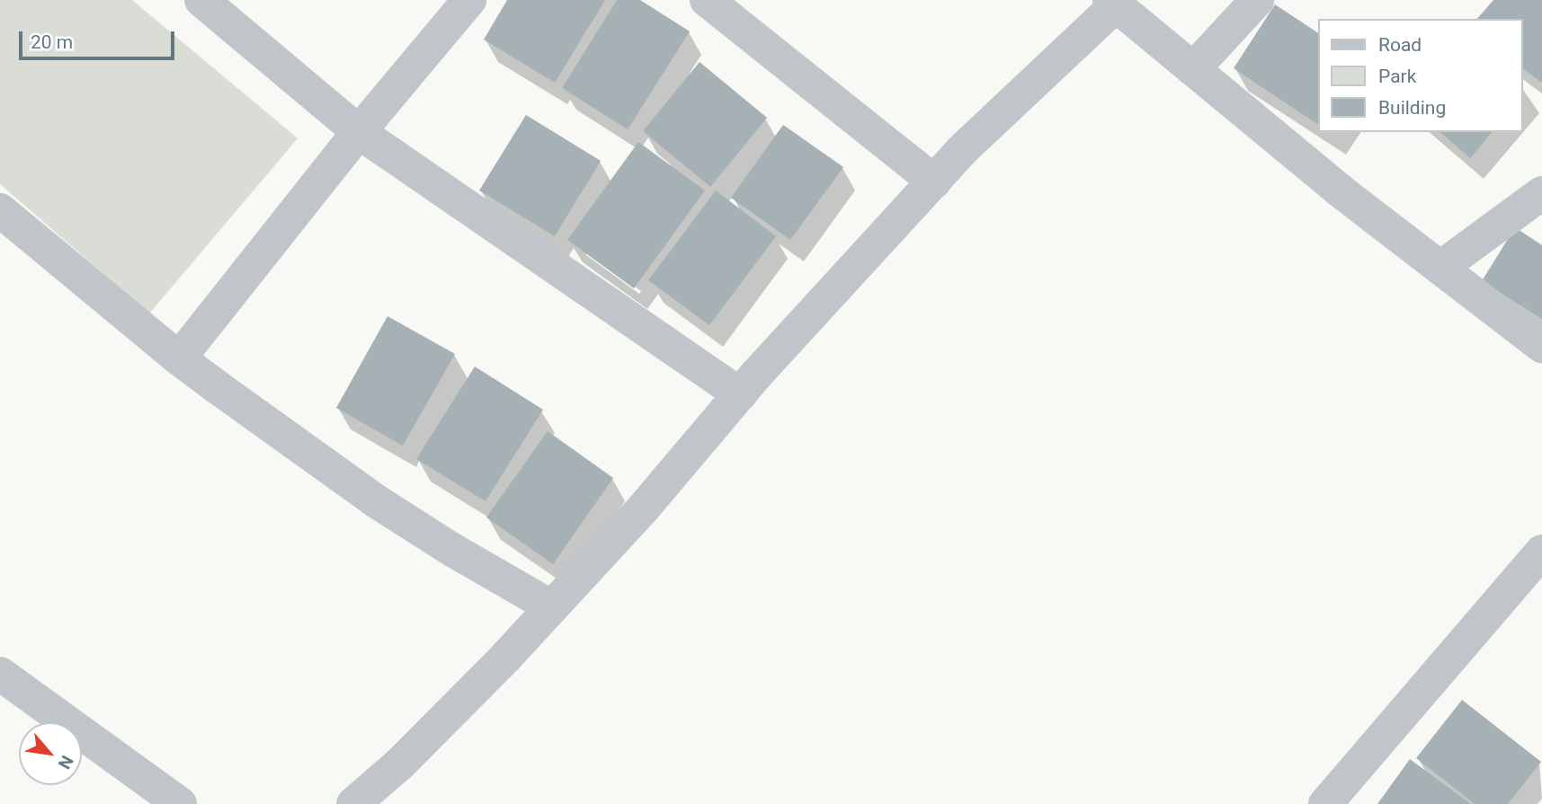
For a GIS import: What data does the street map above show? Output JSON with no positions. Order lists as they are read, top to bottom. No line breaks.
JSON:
{"legend":["Road","Park","Building"],"scale_bar":"20 m","north":"bottom right"}
